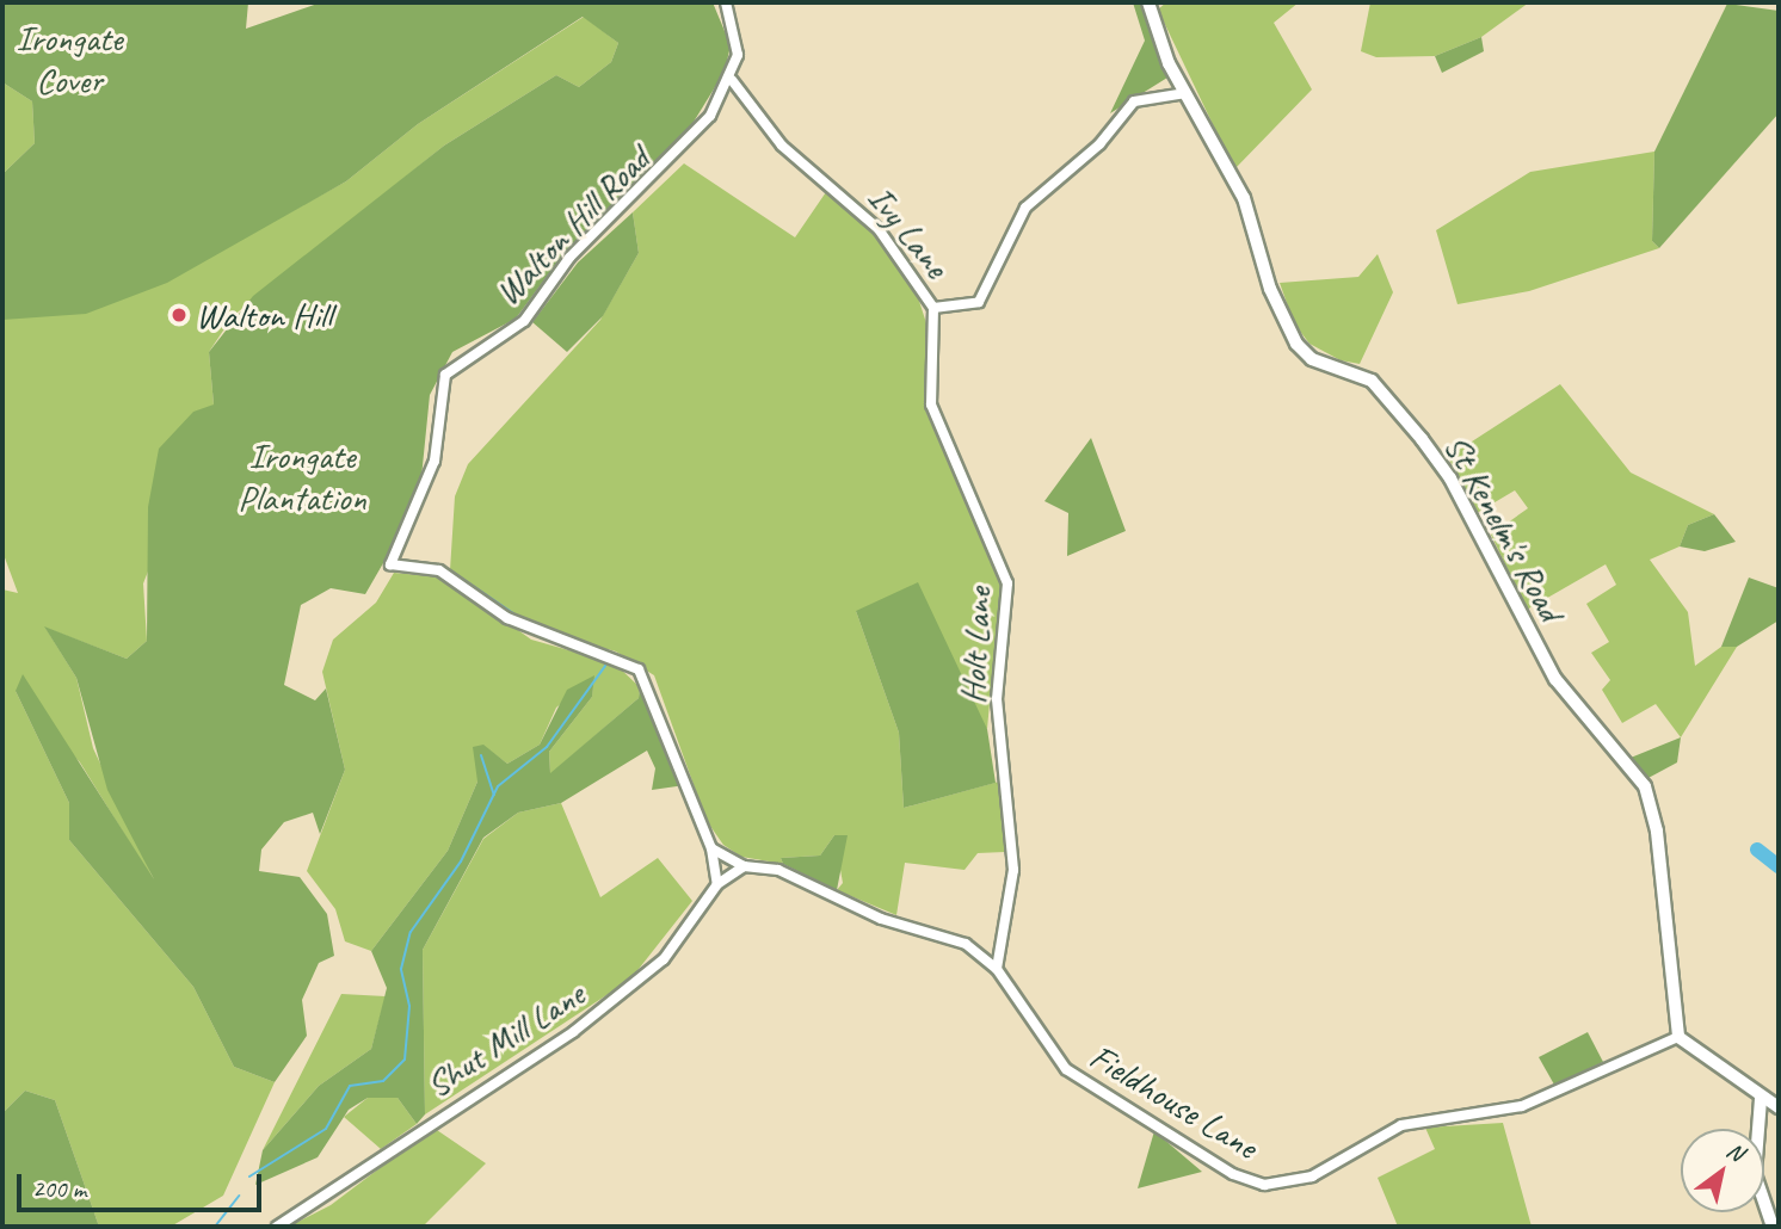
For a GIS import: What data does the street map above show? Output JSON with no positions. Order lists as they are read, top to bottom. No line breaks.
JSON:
{"streets":{"street":["Walton Hill Road","Ivy Lane","St Kenelm's Road","Holt Lane","Shut Mill Lane","Fieldhouse Lane"]},"crossings":[["Walton Hill Road","Ivy Lane"],["Ivy Lane","St Kenelm's Road"],["Ivy Lane","Holt Lane"],["St Kenelm's Road","Fieldhouse Lane"],["Holt Lane","Fieldhouse Lane"],["Shut Mill Lane","Fieldhouse Lane"]],"parks":["Irongate Cover","Irongate Plantation"],"places":["Walton Hill"],"scale_bar":"200 m","north":"top right"}
